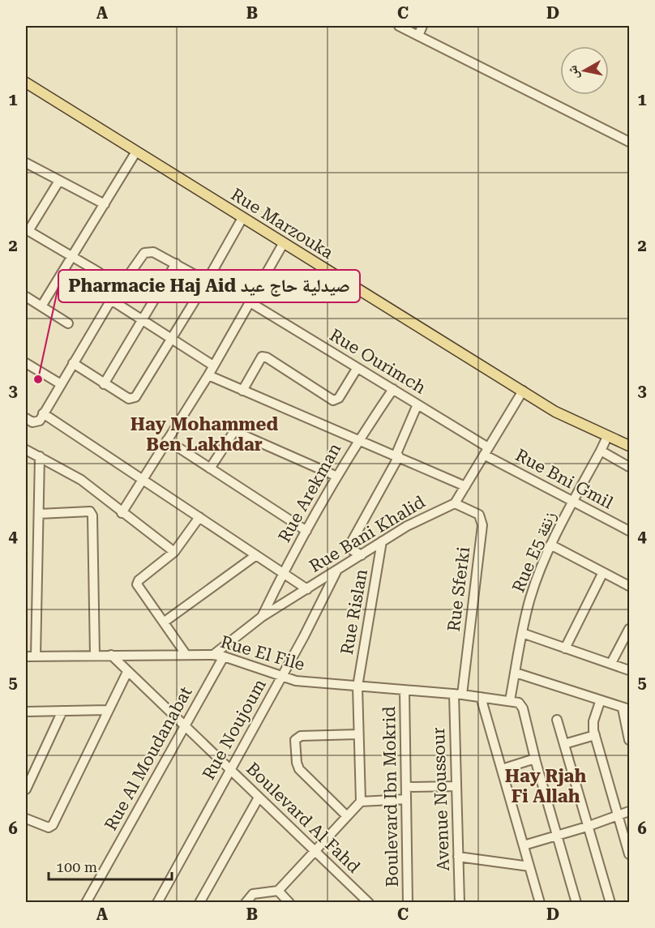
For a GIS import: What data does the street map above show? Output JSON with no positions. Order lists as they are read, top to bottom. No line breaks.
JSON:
{"streets":{"main road":["Rue Marzouka"],"street":["Rue Ourimch","Rue Bni Gmil","Rue Arekman","Rue Bani Khalid","Rue E5 زنقة","Rue Sferki","Rue Rislan","Rue El File","Rue Noujoum","Rue Al Moudanabat","Boulevard Ibn Mokrid","Avenue Noussour","Boulevard Al Fahd"]},"crossings":[["Rue Ourimch","Rue Bni Gmil"],["Rue Ourimch","Rue Arekman"],["Rue Bni Gmil","Rue E5 زنقة"],["Rue Arekman","Rue Bani Khalid"],["Rue Bani Khalid","Rue Sferki"],["Rue Bani Khalid","Rue Rislan"],["Rue Bani Khalid","Rue El File"],["Rue Bani Khalid","Rue Noujoum"],["Rue E5 زنقة","Rue El File"],["Rue Sferki","Rue El File"],["Rue Sferki","Avenue Noussour"],["Rue Rislan","Rue El File"],["Rue El File","Rue Noujoum"],["Rue El File","Rue Al Moudanabat"],["Rue El File","Boulevard Ibn Mokrid"],["Rue El File","Avenue Noussour"],["Rue El File","Boulevard Al Fahd"],["Rue Noujoum","Boulevard Al Fahd"],["Rue Al Moudanabat","Boulevard Al Fahd"]],"districts":["Hay Mohammed Ben Lakhdar","Hay Rjah Fi Allah"],"places":["Pharmacie Haj Aid صيدلية حاج عيد"],"scale_bar":"100 m","north":"left","grid":{"columns":["A","B","C","D"],"rows":["1","2","3","4","5","6"]}}
